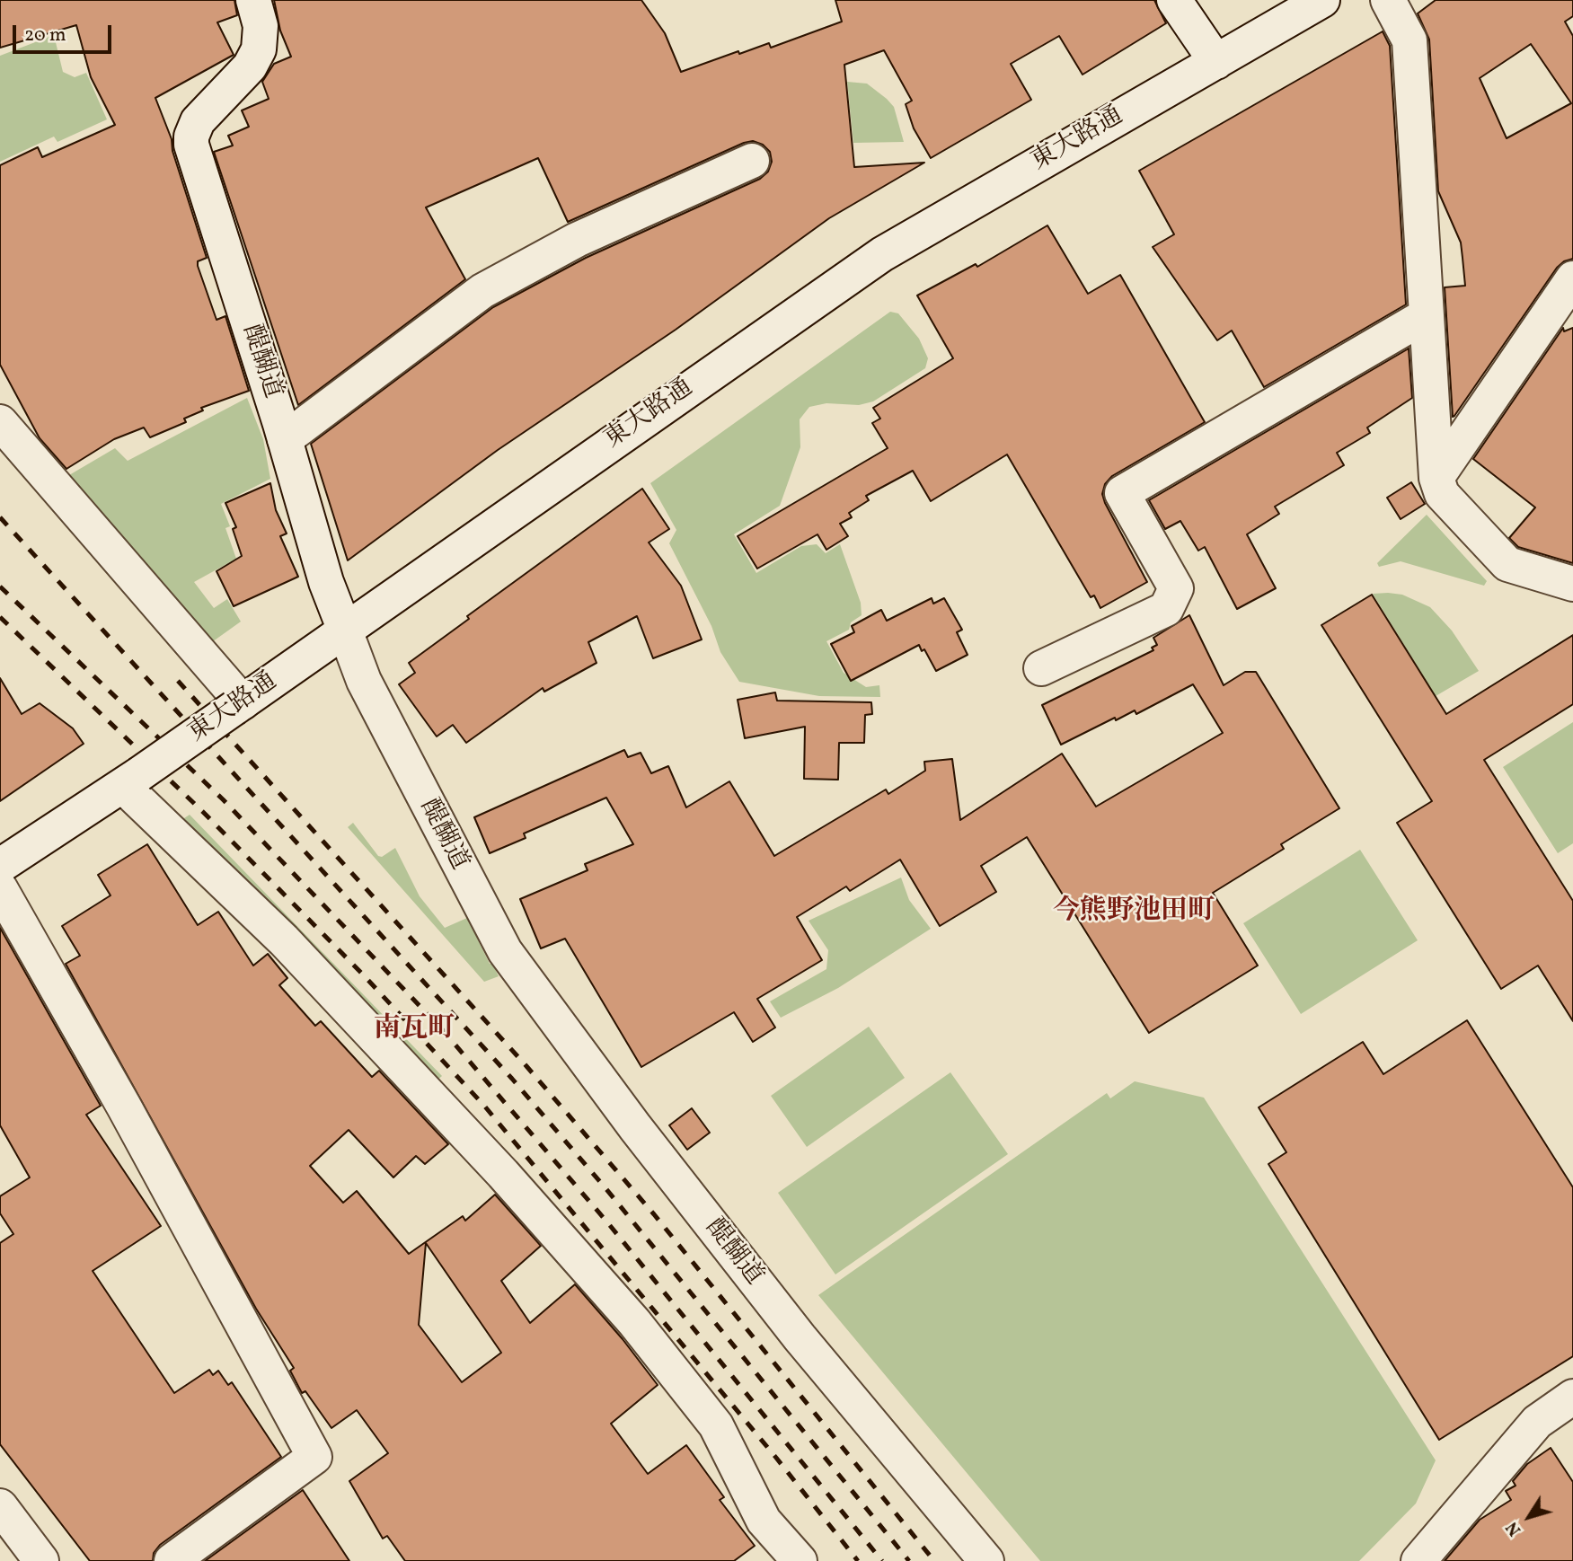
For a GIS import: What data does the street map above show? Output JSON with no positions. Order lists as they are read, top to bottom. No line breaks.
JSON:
{"streets":{"street":["東大路通","醍醐道"]},"crossings":[["東大路通","醍醐道"]],"districts":["今熊野池田町","南瓦町"],"scale_bar":"20 m","north":"bottom left"}
